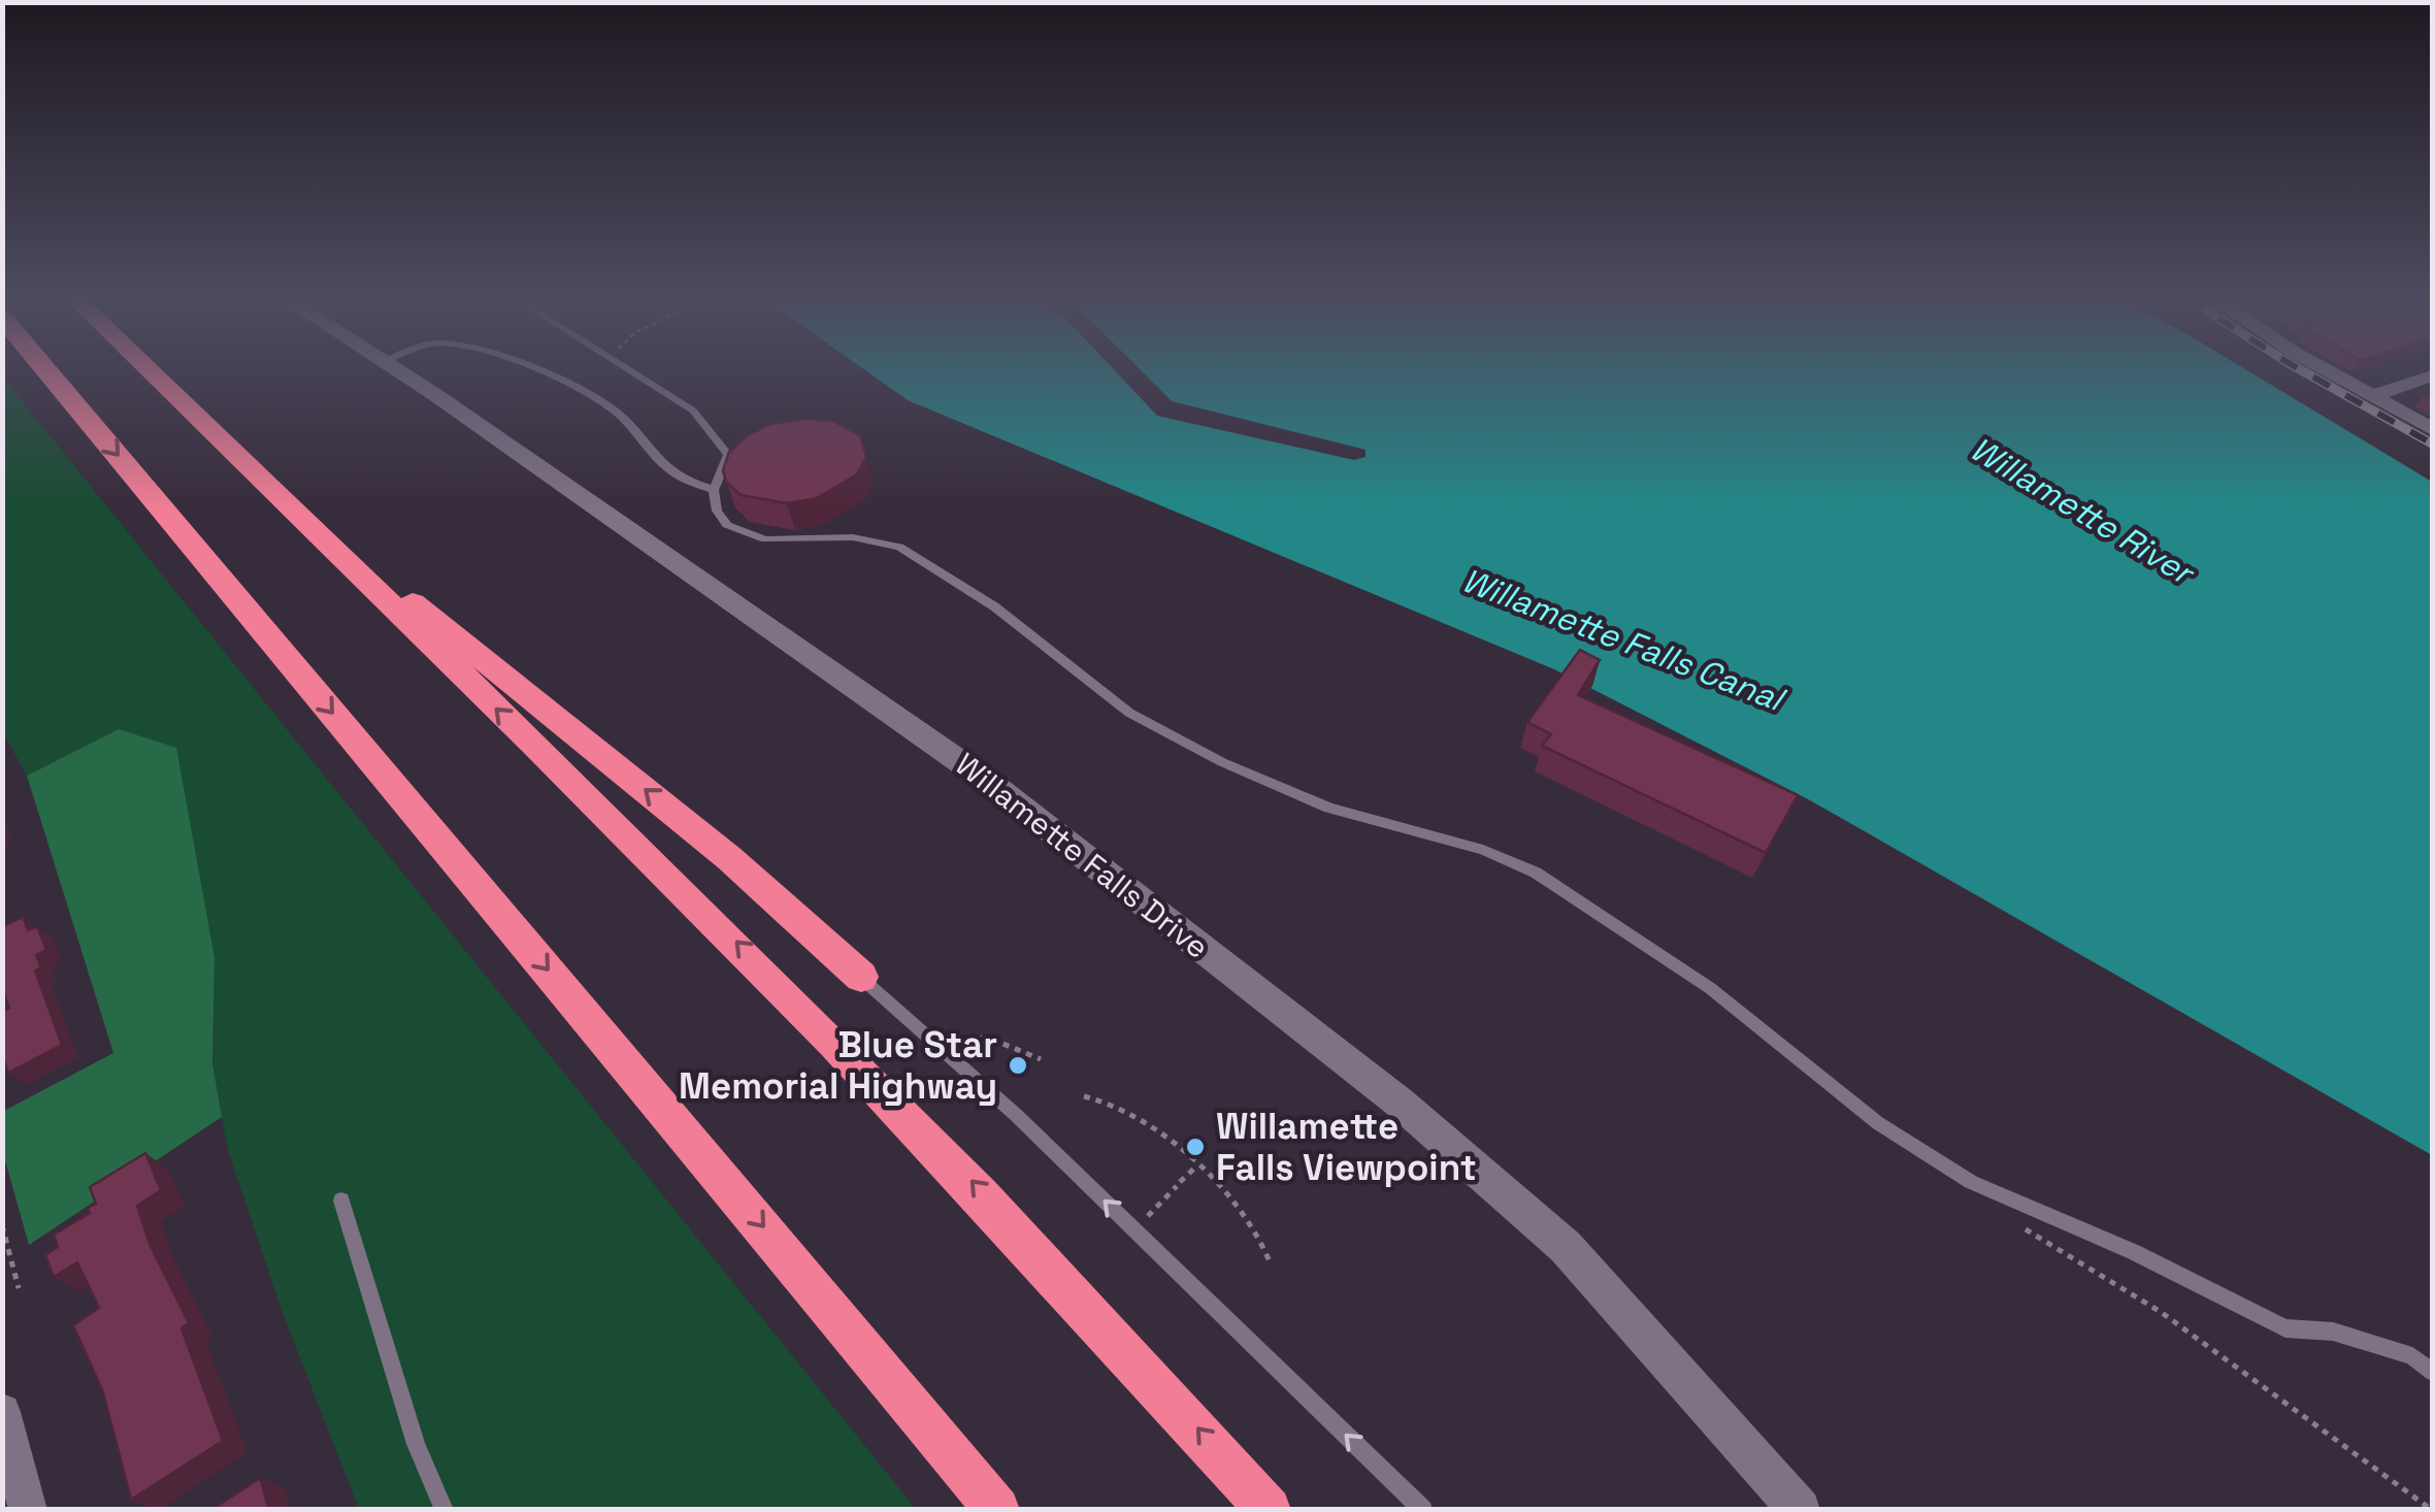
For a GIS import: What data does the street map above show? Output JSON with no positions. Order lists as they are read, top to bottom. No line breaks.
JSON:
{"streets":{"street":["Willamette Falls Drive"]},"water":["Willamette River","Willamette Falls Canal"],"places":["Blue Star Memorial Highway","Willamette Falls Viewpoint"]}
